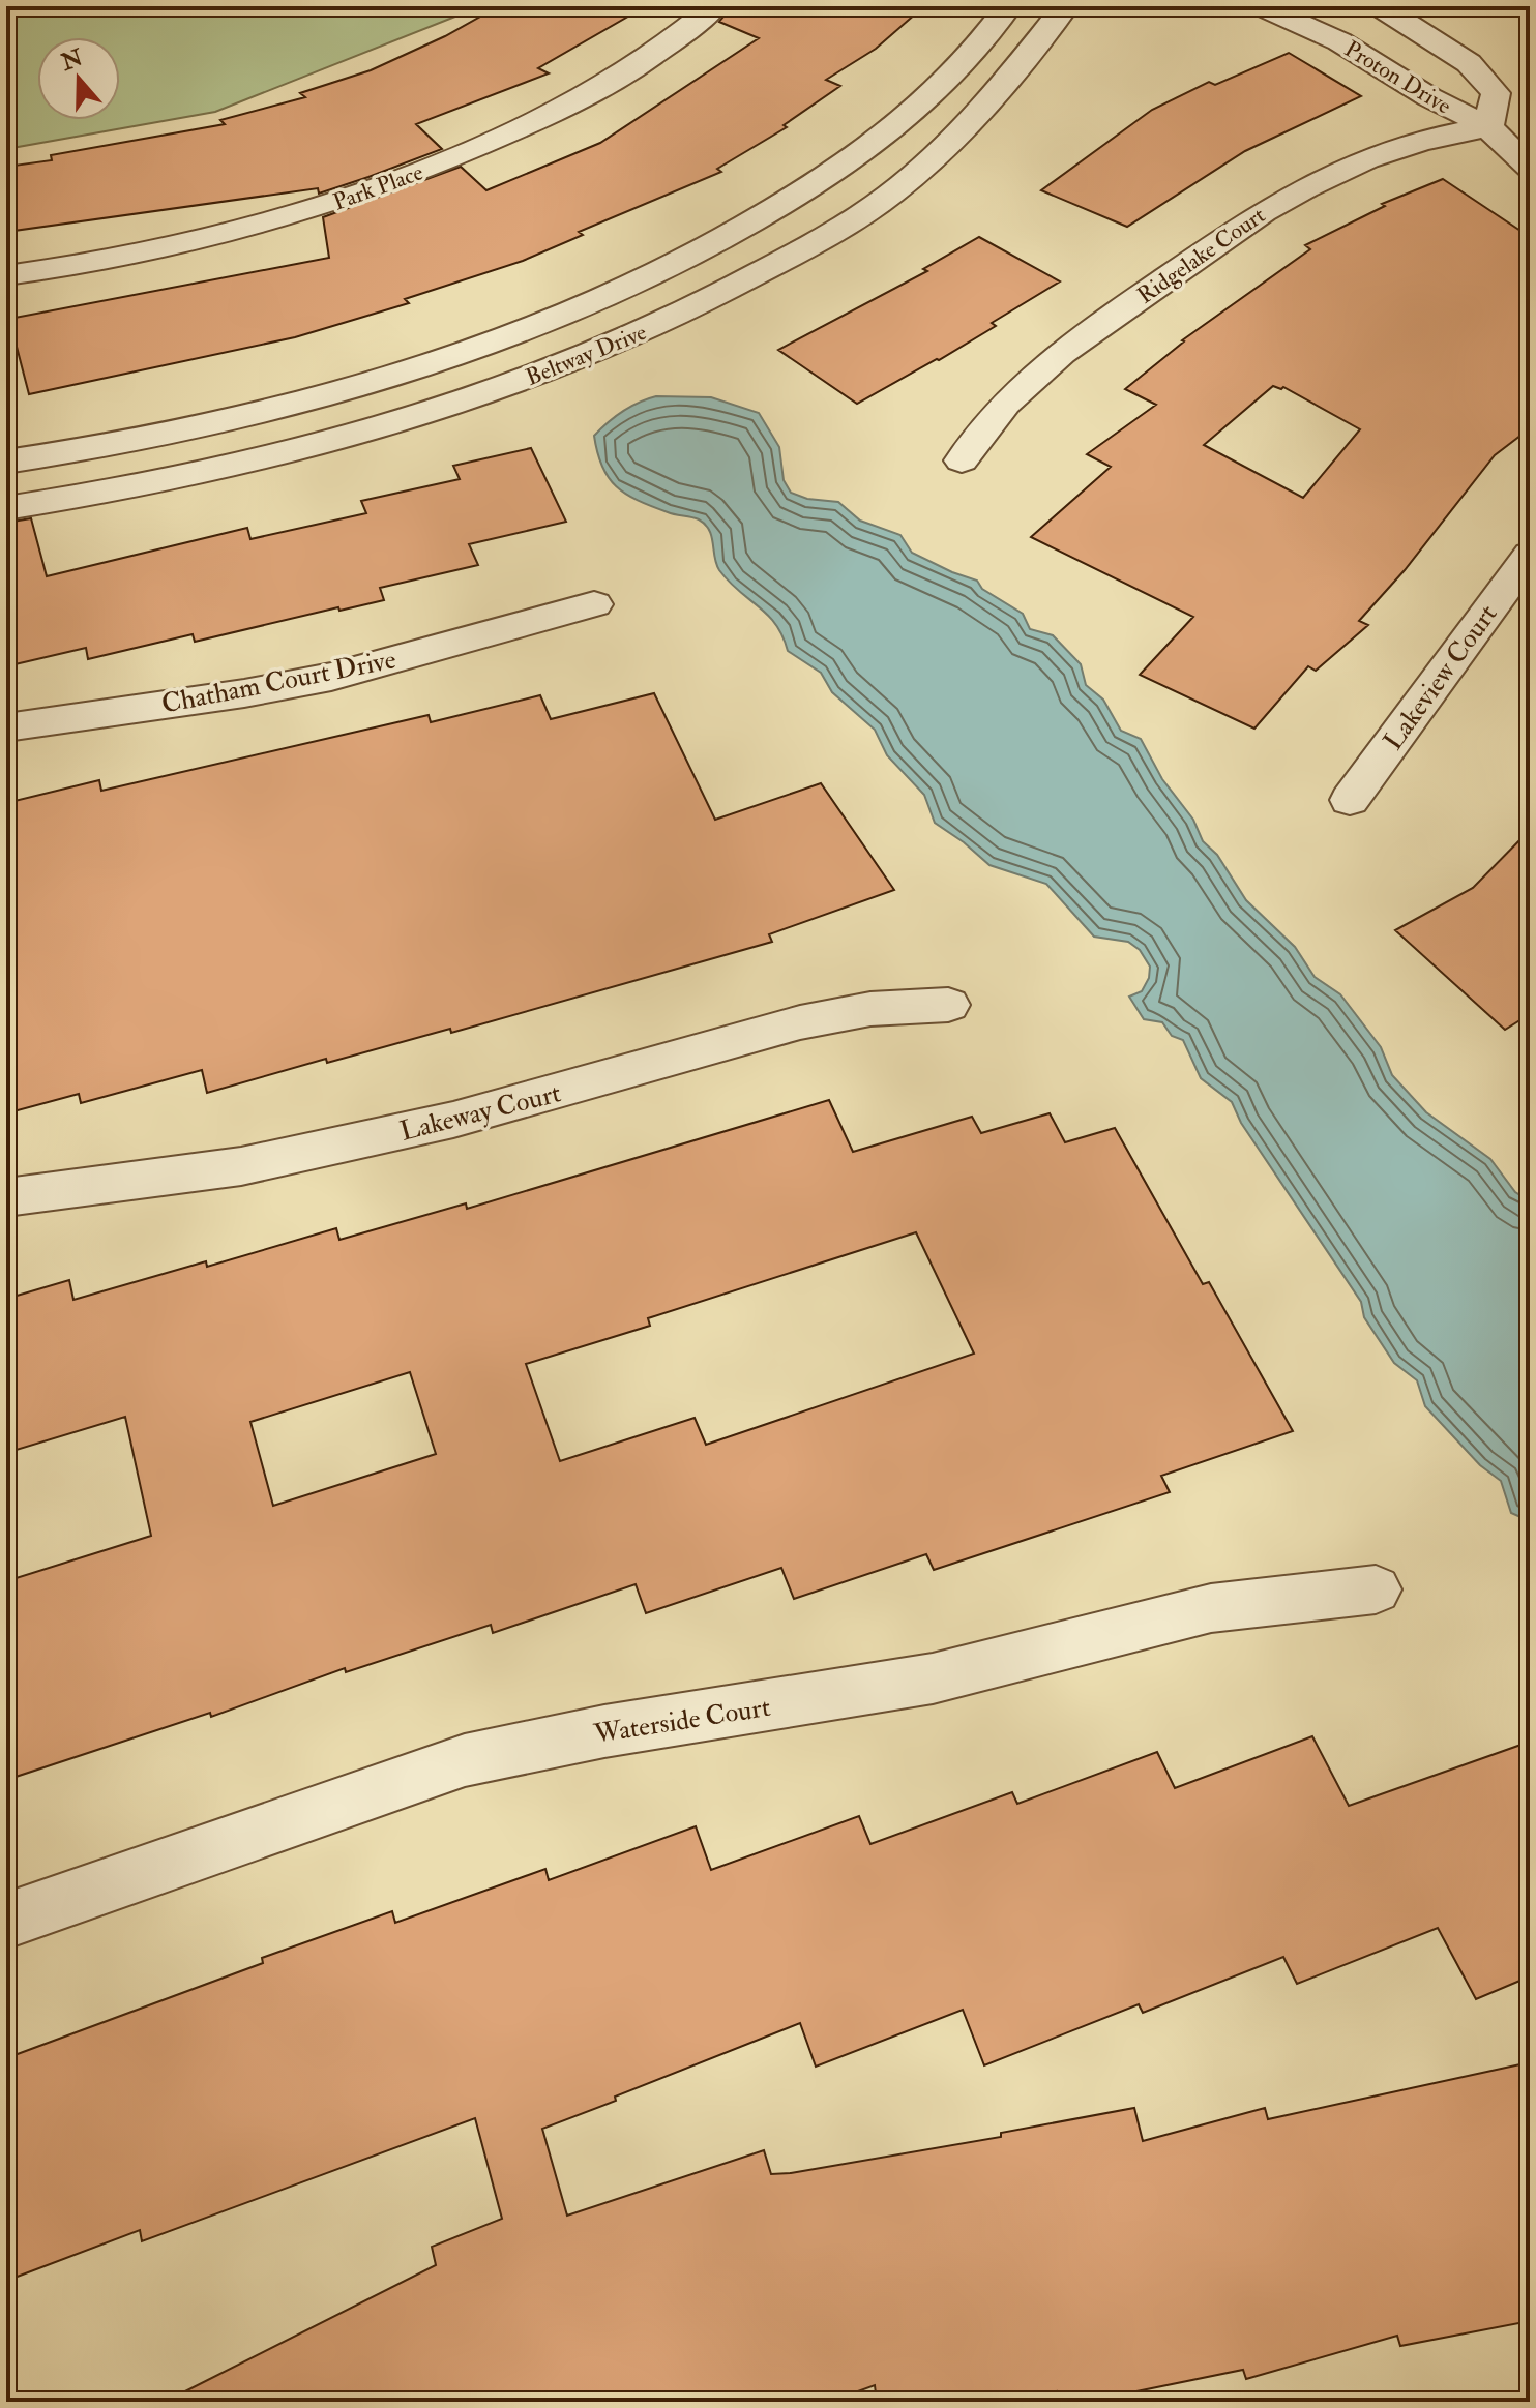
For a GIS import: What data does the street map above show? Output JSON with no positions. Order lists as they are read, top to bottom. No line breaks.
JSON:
{"streets":{"street":["Proton Drive","Park Place","Ridgelake Court","Beltway Drive","Lakeview Court","Chatham Court Drive","Lakeway Court","Waterside Court"]},"crossings":[["Proton Drive","Ridgelake Court"]],"north":"top"}
